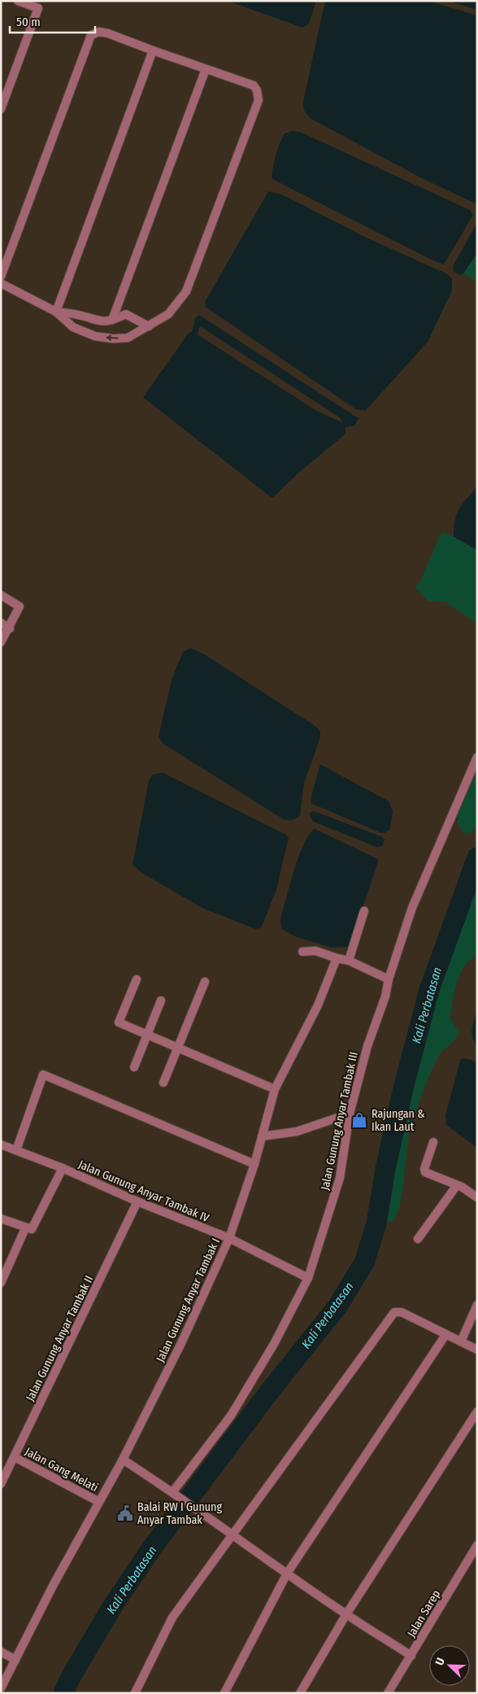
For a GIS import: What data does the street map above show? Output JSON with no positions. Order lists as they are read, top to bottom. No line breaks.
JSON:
{"streets":{"street":["Jalan Gunung Anyar Tambak III","Jalan Gunung Anyar Tambak IV","Jalan Gunung Anyar Tambak I","Jalan Gunung Anyar Tambak II","Jalan Gang Melati","Jalan Sarep"]},"crossings":[["Jalan Gunung Anyar Tambak III","Jalan Gunung Anyar Tambak IV"],["Jalan Gunung Anyar Tambak IV","Jalan Gunung Anyar Tambak I"],["Jalan Gunung Anyar Tambak IV","Jalan Gunung Anyar Tambak II"],["Jalan Gunung Anyar Tambak I","Jalan Gang Melati"],["Jalan Gunung Anyar Tambak II","Jalan Gang Melati"]],"water":["Kali Perbatasan"],"places":{"shop":["Rajungan & Ikan Laut"],"public building":["Balai RW I Gunung Anyar Tambak"]},"scale_bar":"50 m","north":"top left"}
